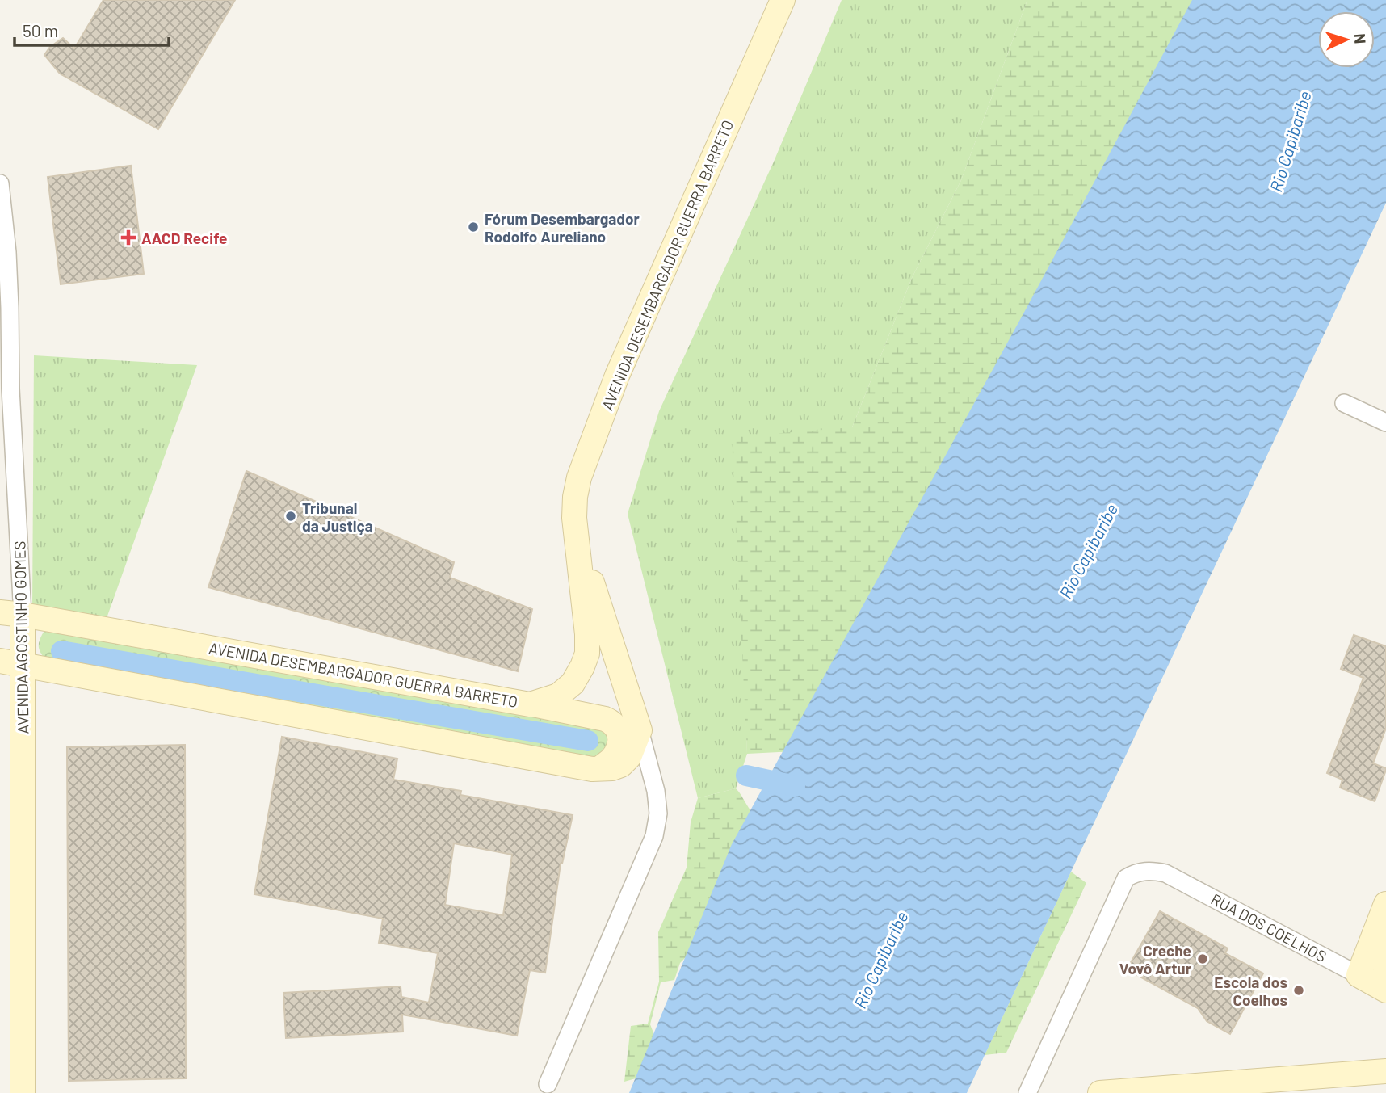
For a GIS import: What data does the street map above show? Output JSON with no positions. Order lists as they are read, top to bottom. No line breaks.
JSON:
{"streets":{"street":["AVENIDA DESEMBARGADOR GUERRA BARRETO","AVENIDA AGOSTINHO GOMES","RUA DOS COELHOS"]},"crossings":[["AVENIDA DESEMBARGADOR GUERRA BARRETO","AVENIDA AGOSTINHO GOMES"]],"water":["Rio Capibaribe"],"places":{"other":["Fórum Desembargador Rodolfo Aureliano","Tribunal da Justiça","Creche Vovô Artur","Escola dos Coelhos"],"health":["AACD Recife"]},"scale_bar":"50 m","north":"right"}
